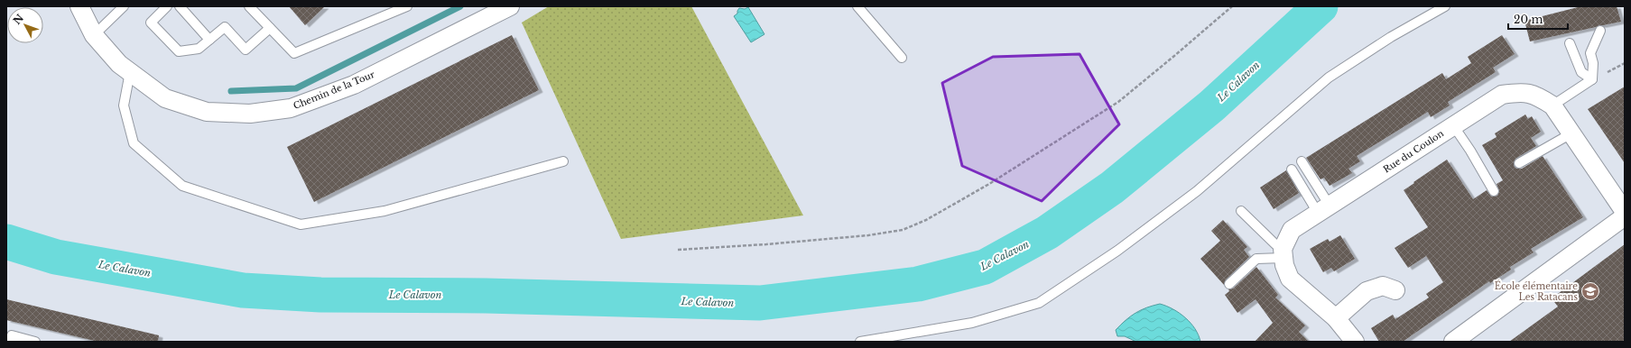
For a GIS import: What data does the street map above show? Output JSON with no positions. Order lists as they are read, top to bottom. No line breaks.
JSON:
{"streets":{"street":["Chemin de la Tour","Rue du Coulon"]},"water":["Le Calavon"],"places":{"school or university":["École élémentaire Les Ratacans"]},"scale_bar":"20 m","north":"top left"}
